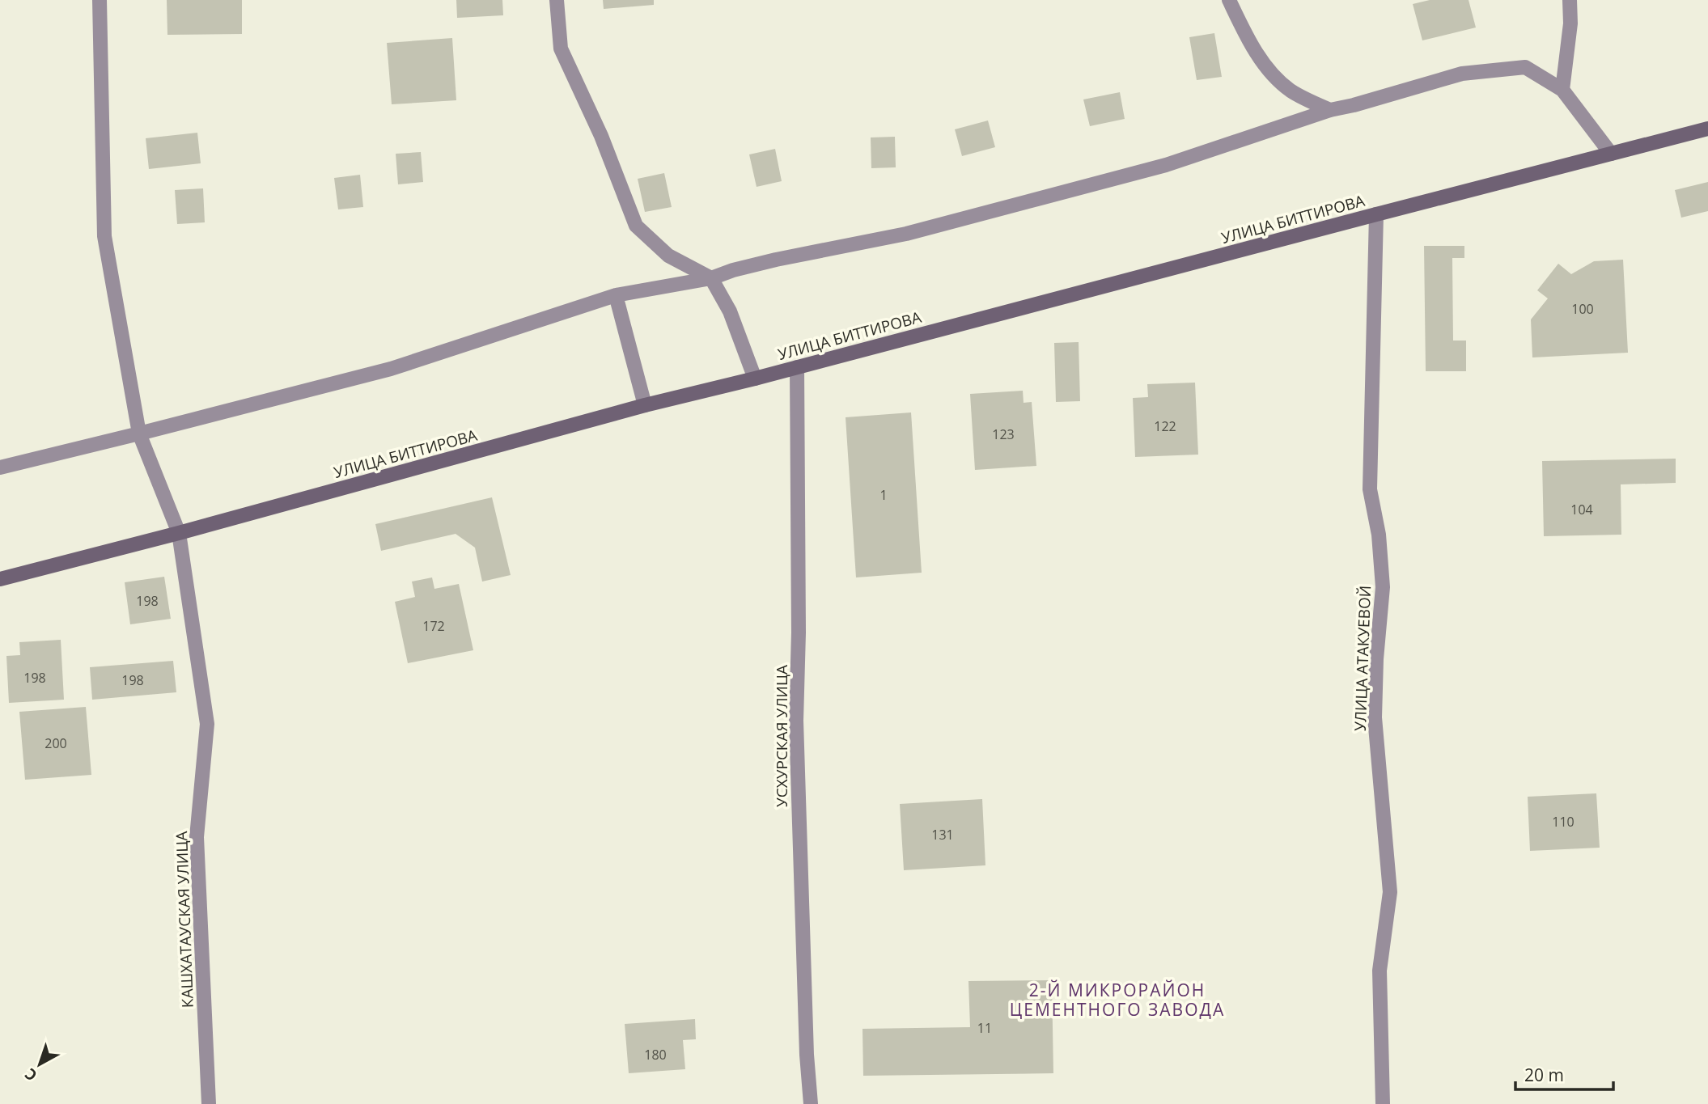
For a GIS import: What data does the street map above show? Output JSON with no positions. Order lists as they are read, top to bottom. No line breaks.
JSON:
{"streets":{"street":["УЛИЦА БИТТИРОВА","УЛИЦА АТАКУЕВОЙ","УСХУРСКАЯ УЛИЦА","КАШХАТАУСКАЯ УЛИЦА"]},"crossings":[["УЛИЦА БИТТИРОВА","УЛИЦА АТАКУЕВОЙ"],["УЛИЦА БИТТИРОВА","УСХУРСКАЯ УЛИЦА"],["УЛИЦА БИТТИРОВА","КАШХАТАУСКАЯ УЛИЦА"]],"districts":["2-Й МИКРОРАЙОН ЦЕМЕНТНОГО ЗАВОДА"],"house_numbers":["100","122","123","1","104","198","172","198","198","200","110","131","11","180"],"scale_bar":"20 m","north":"bottom left"}
